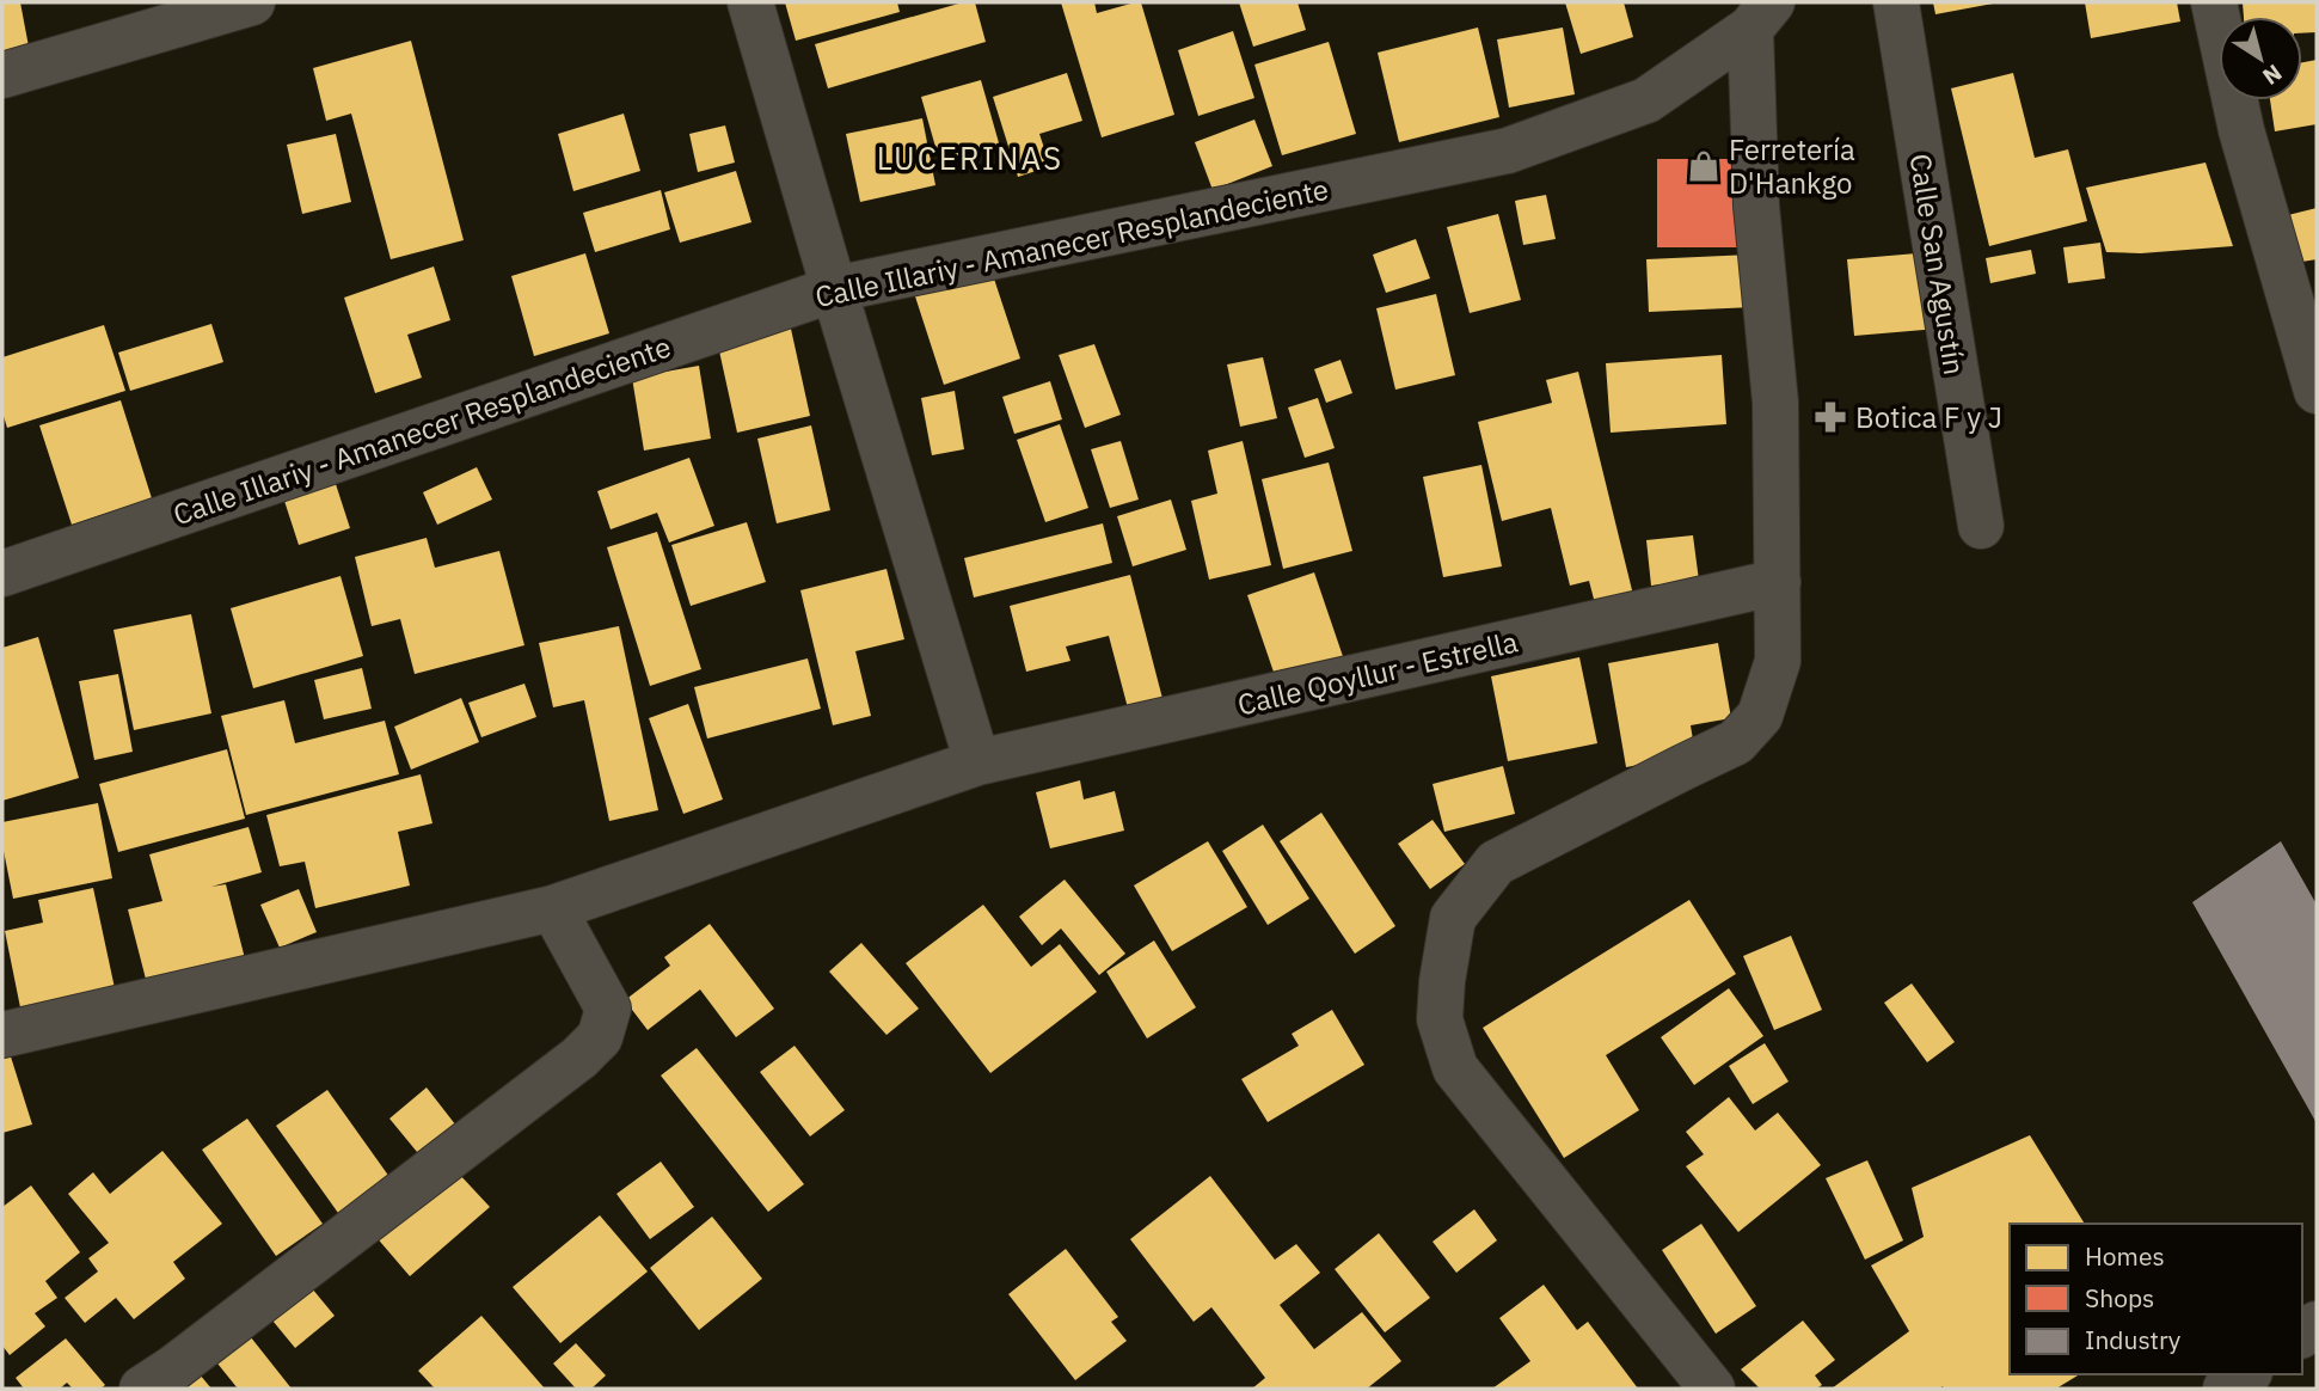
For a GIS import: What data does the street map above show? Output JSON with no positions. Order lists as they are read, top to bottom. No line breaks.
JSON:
{"streets":{"street":["Calle Illariy - Amanecer Resplandeciente","Calle San Agustín","Calle Qoyllur - Estrella"]},"districts":["LUCERINAS"],"places":{"shop":["Ferretería D'Hankgo"],"pharmacy":["Botica F y J"]},"legend":["Homes","Shops","Industry"],"north":"bottom right"}
